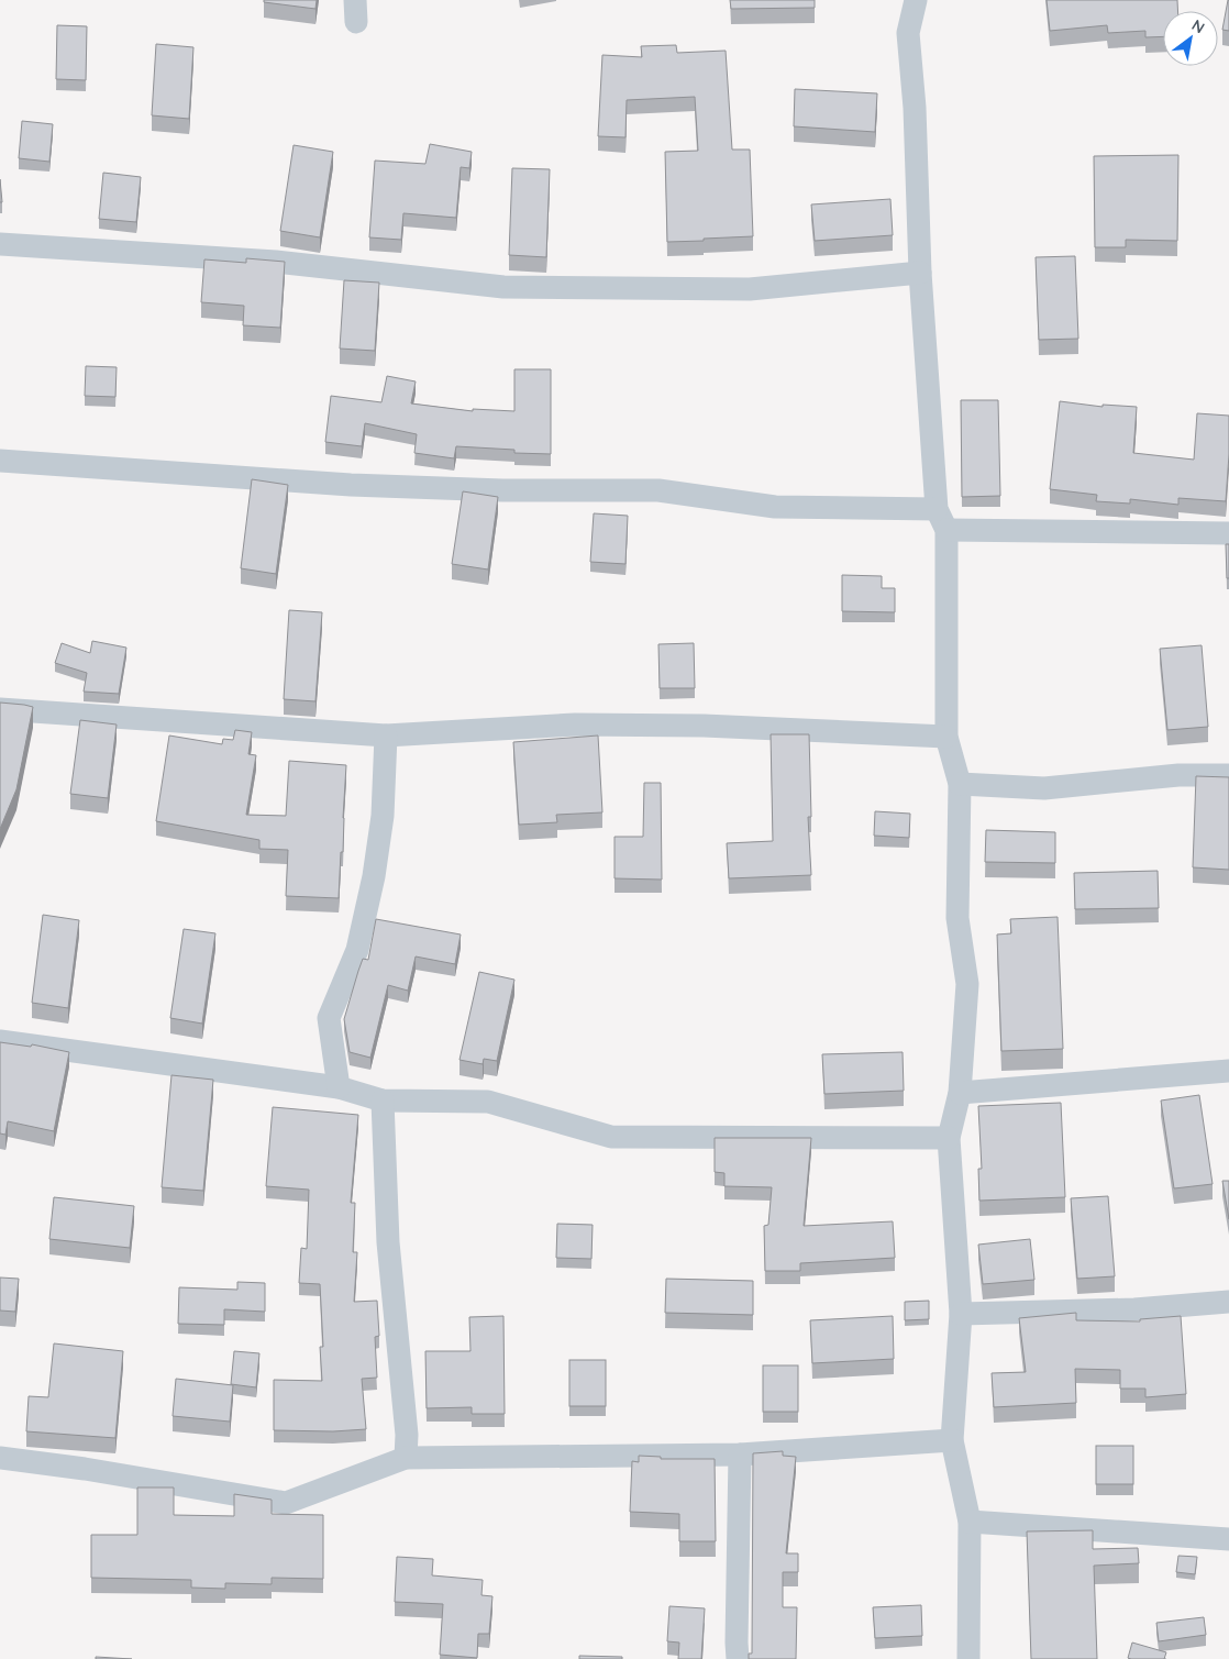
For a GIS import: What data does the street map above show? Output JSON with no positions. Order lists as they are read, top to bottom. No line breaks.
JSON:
{"north":"top right"}
